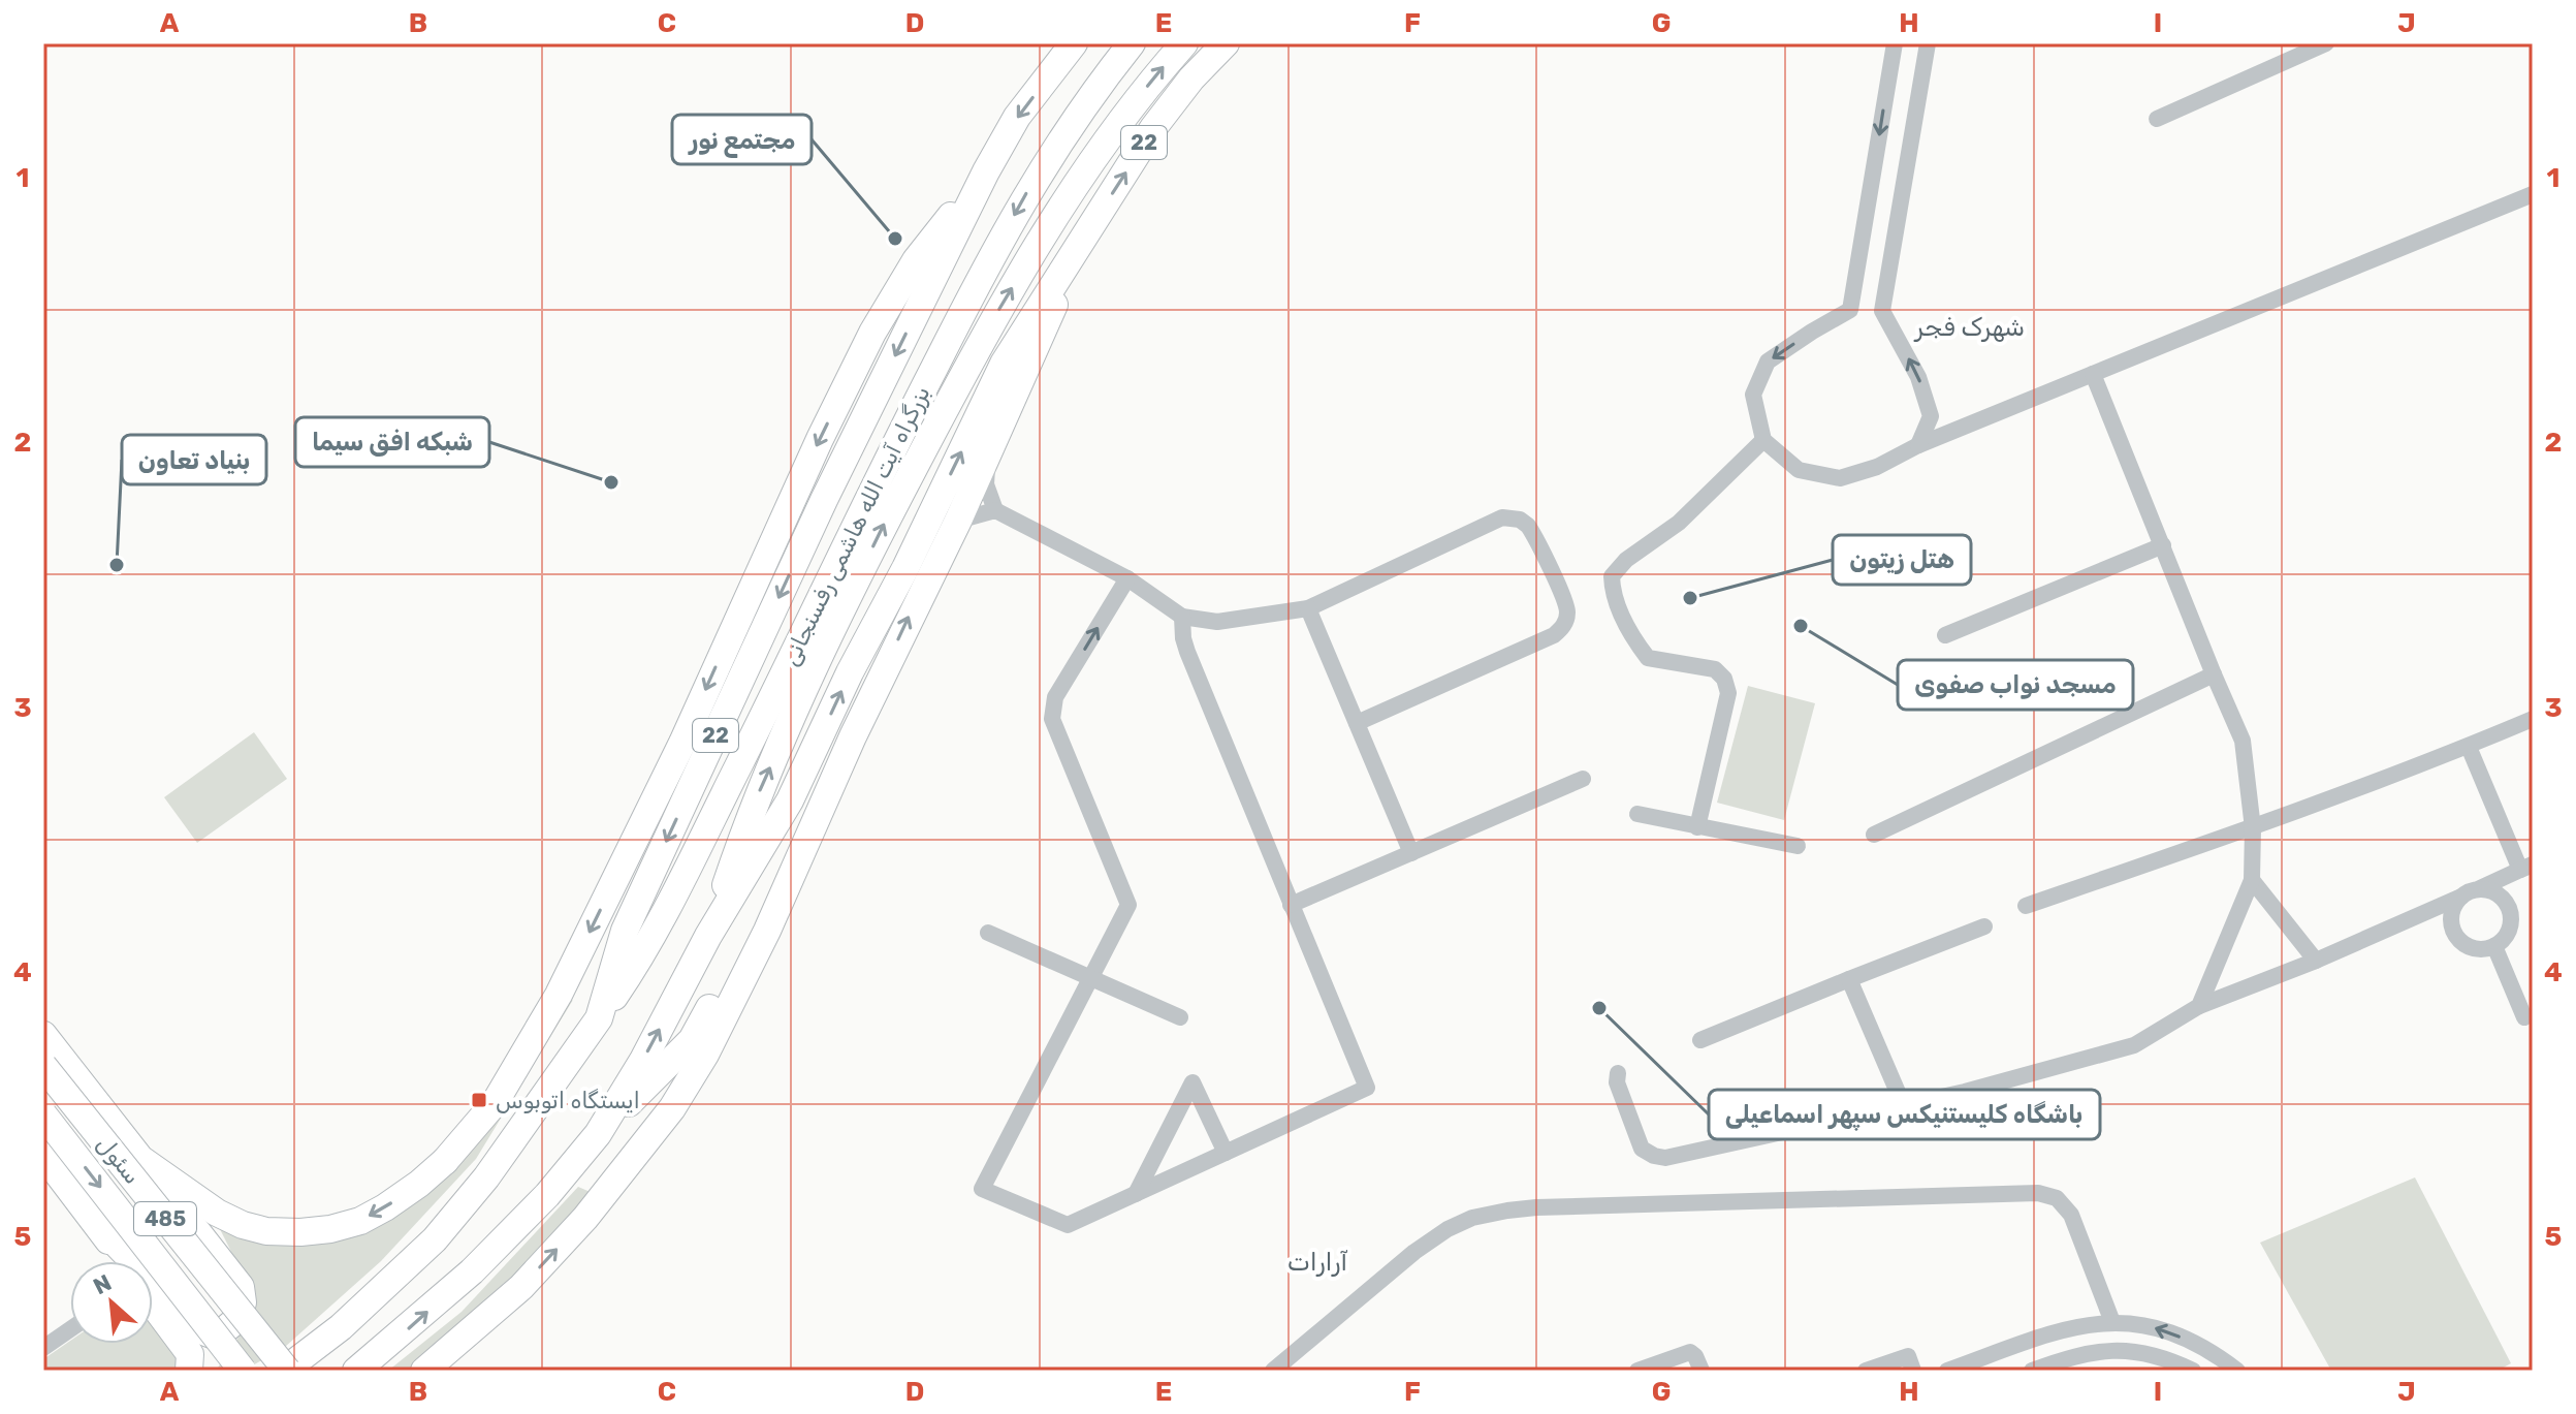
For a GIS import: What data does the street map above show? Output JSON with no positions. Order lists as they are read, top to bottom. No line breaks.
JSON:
{"streets":{"main road":["22","بزرگراه آیت الله هاشمی رفسنجانی","سئول","485"]},"crossings":[["بزرگراه آیت الله هاشمی رفسنجانی","سئول"]],"districts":["شهرک فجر","آرارات"],"places":{"other":["مجتمع نور","شبکه افق سیما","بنیاد تعاون","هتل زیتون","مسجد نواب صفوی","باشگاه کلیستنیکس سپهر اسماعیلی"],"transit":["ایستگاه اتوبوس"]},"north":"top left","grid":{"columns":["A","B","C","D","E","F","G","H","I","J"],"rows":["1","2","3","4","5"]}}
